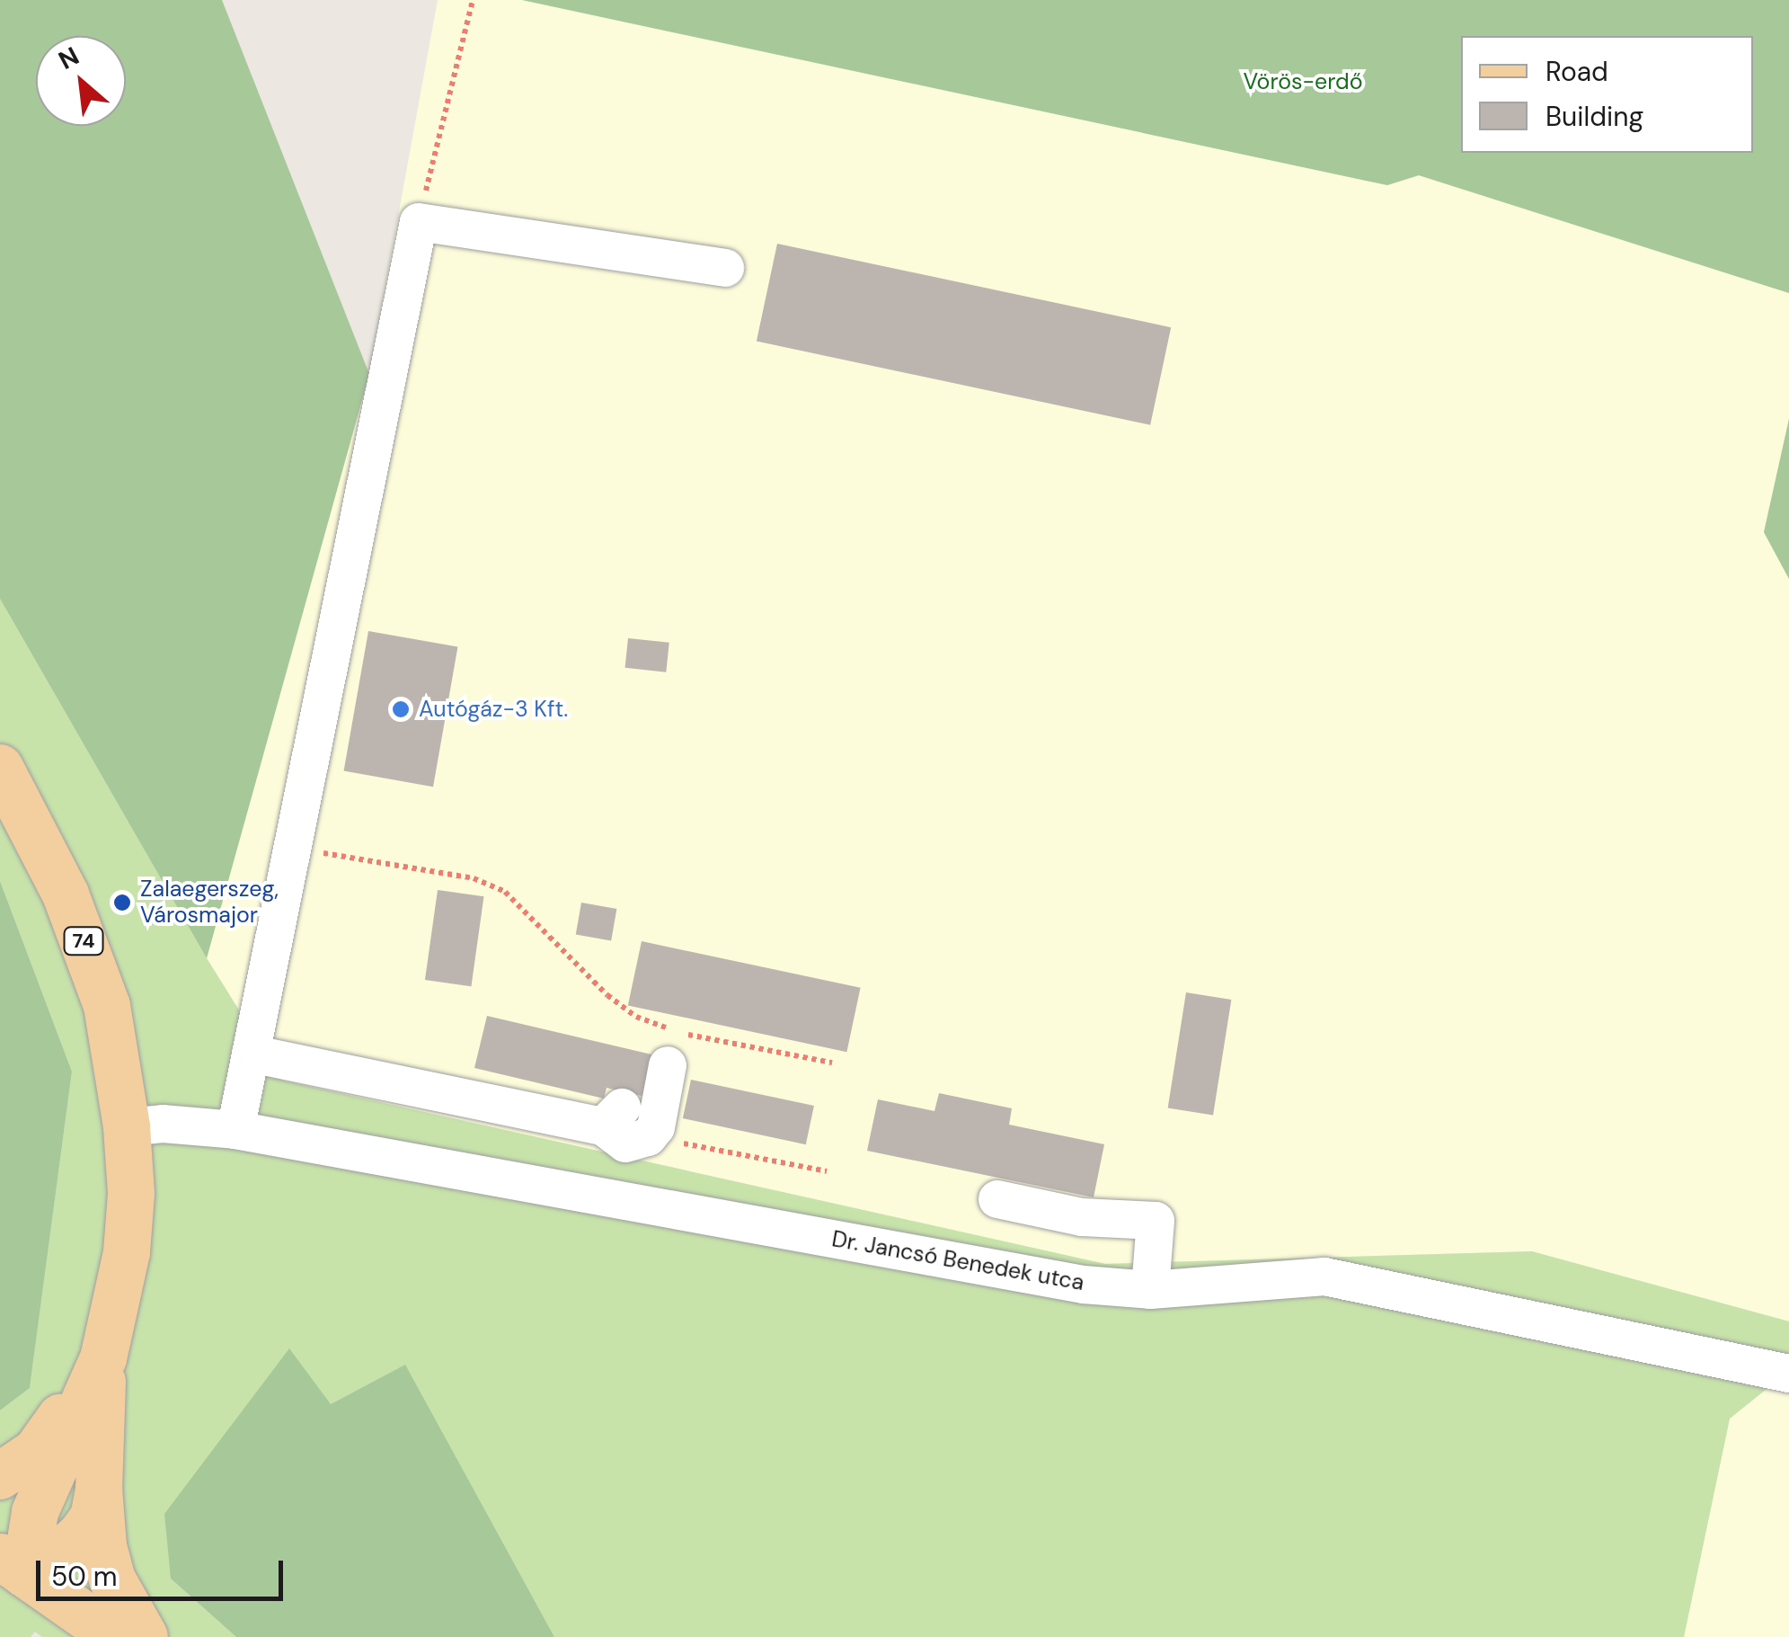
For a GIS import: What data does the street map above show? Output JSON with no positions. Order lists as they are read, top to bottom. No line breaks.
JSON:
{"streets":{"main road":["74"],"street":["Dr. Jancsó Benedek utca"]},"crossings":[["74","Dr. Jancsó Benedek utca"]],"parks":["Vörös-erdő"],"places":["Autógáz-3 Kft.","Zalaegerszeg, Városmajor"],"legend":["Road","Building"],"scale_bar":"50 m","north":"top left"}
